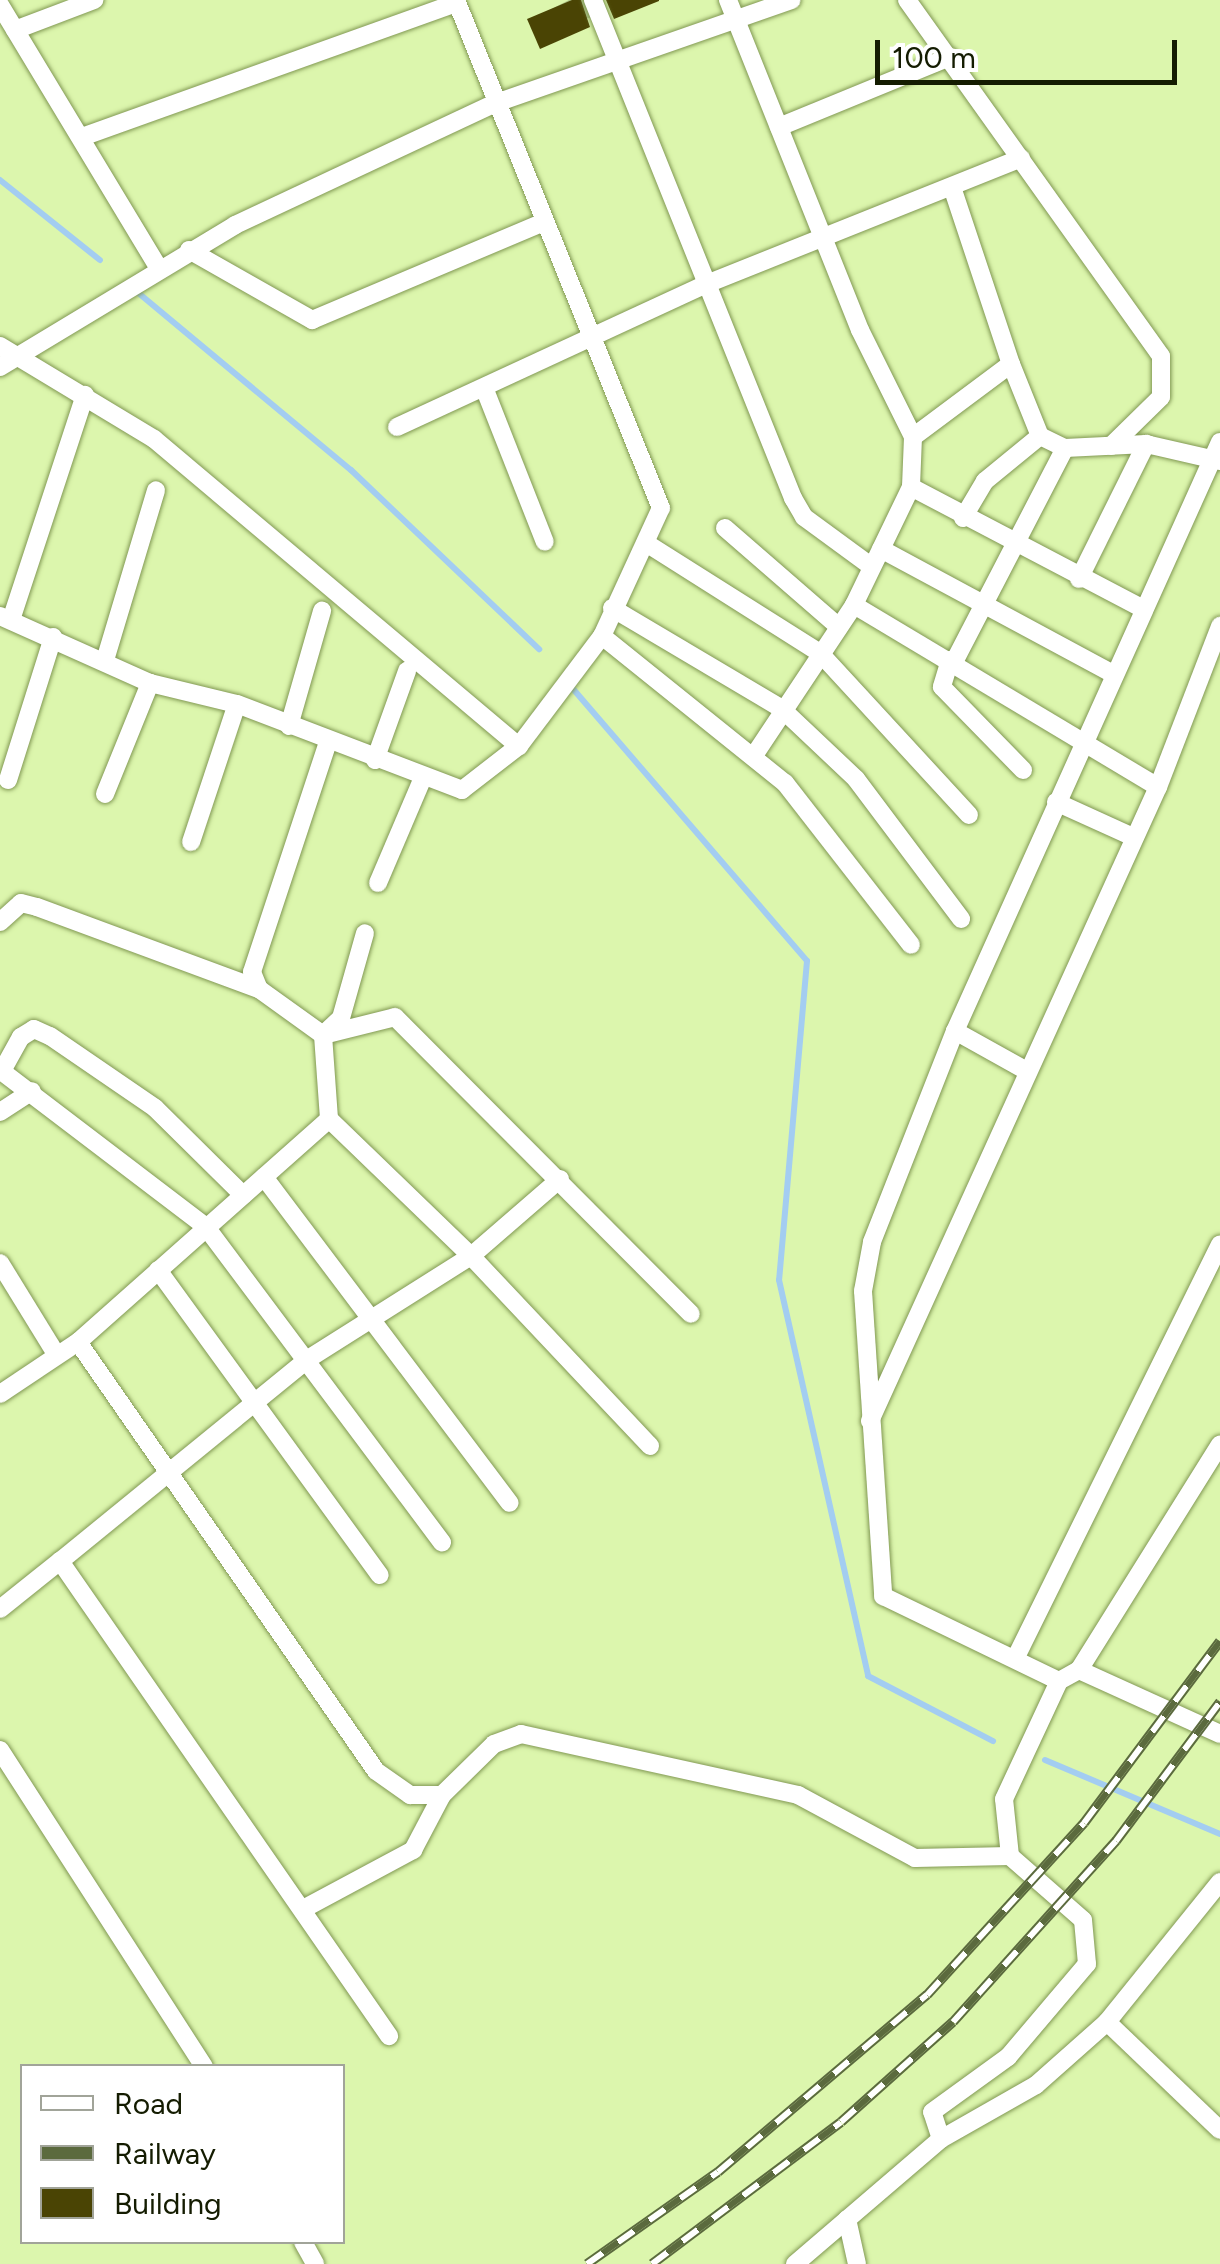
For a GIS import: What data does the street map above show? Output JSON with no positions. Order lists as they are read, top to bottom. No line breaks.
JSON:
{"legend":["Road","Railway","Building"],"scale_bar":"100 m"}
